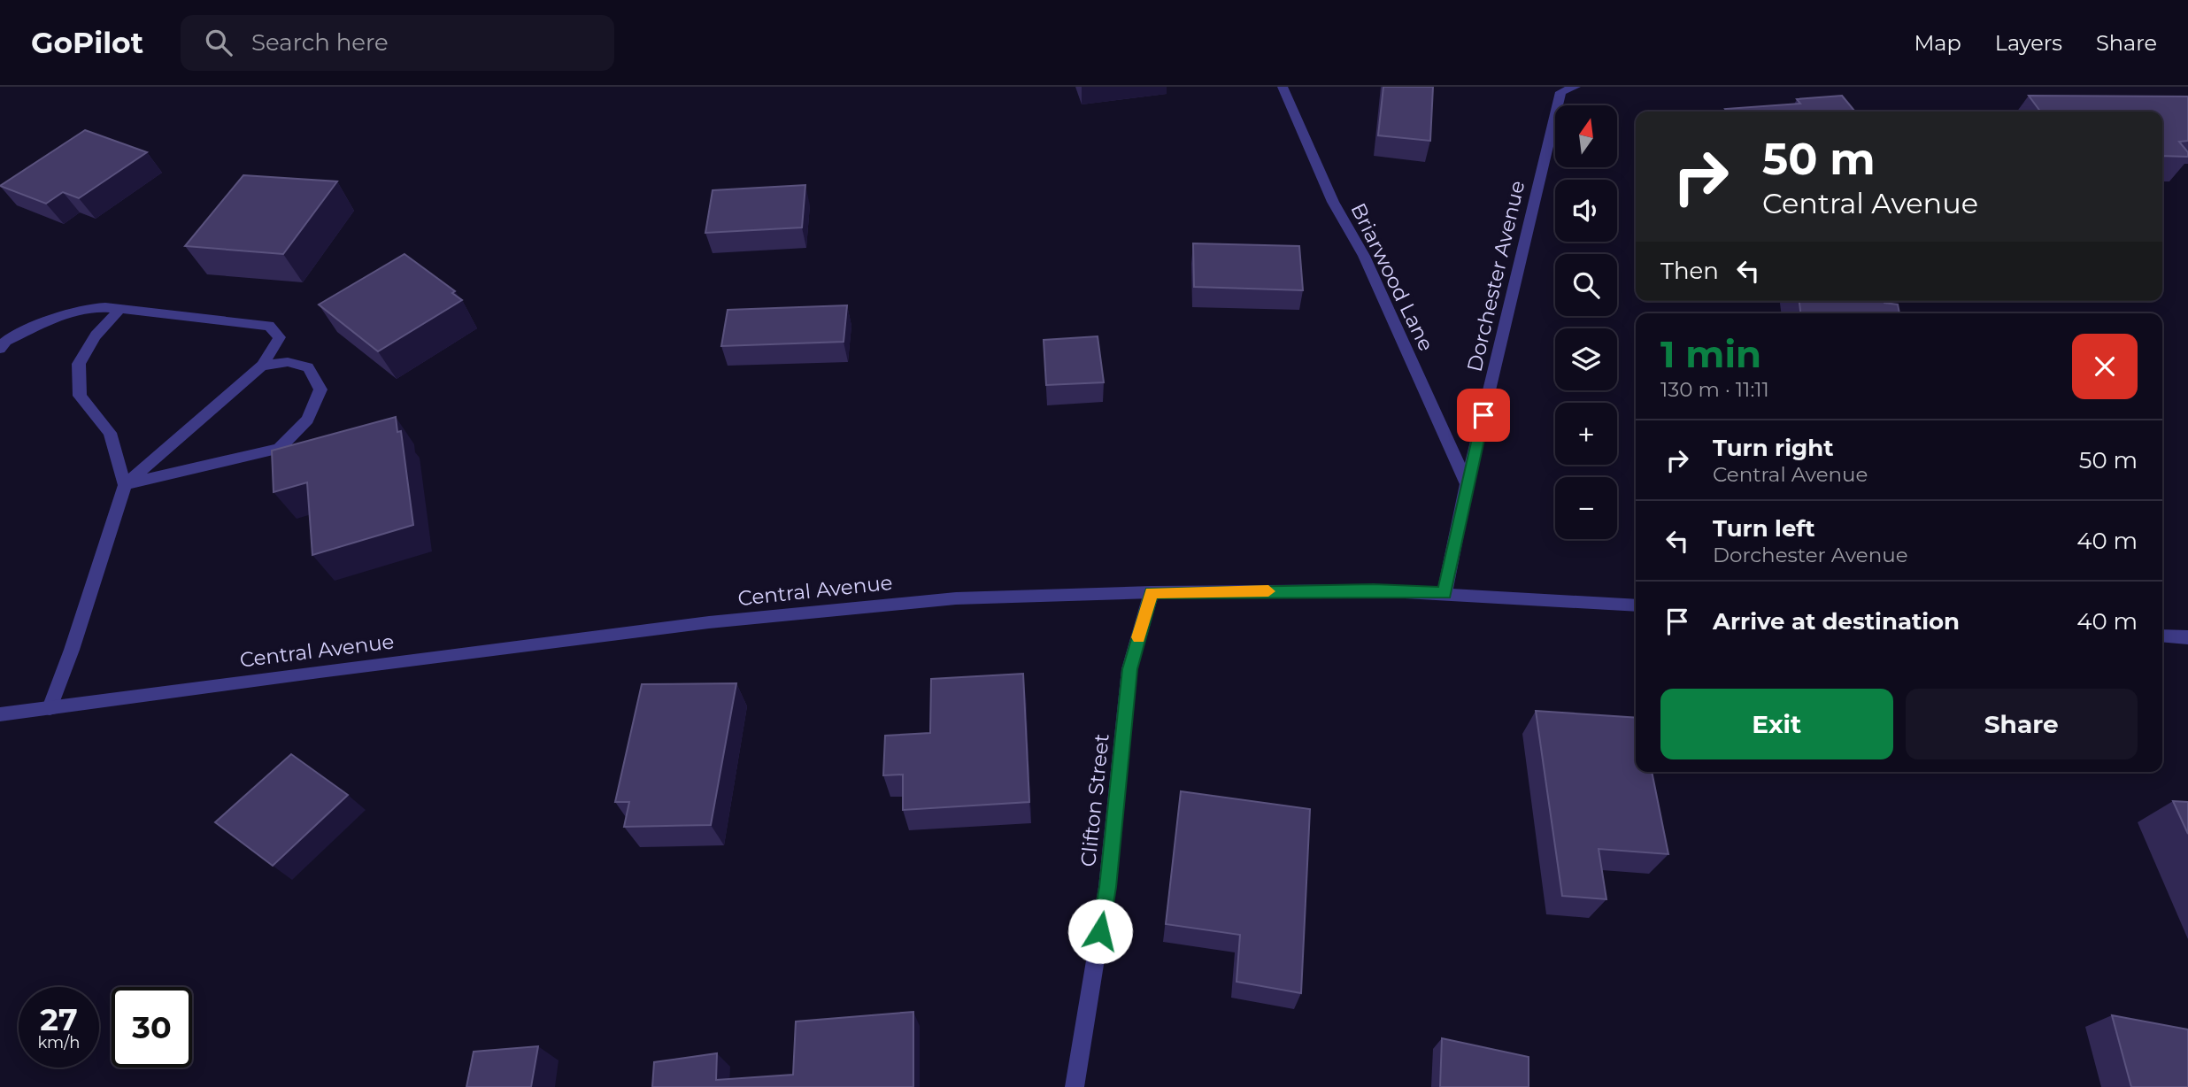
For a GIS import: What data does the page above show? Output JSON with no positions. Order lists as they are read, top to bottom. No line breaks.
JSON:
{"streets":{"street":["Dorchester Avenue","Briarwood Lane","Central Avenue","Clifton Street"]},"crossings":[["Dorchester Avenue","Briarwood Lane"],["Dorchester Avenue","Central Avenue"],["Central Avenue","Clifton Street"]],"north":"top","page":{"header":"GoPilot","search":"Search here","nav":["Map","Layers","Share"],"map_buttons":["+","−"],"turn":["50 m","Central Avenue"],"then":"Then","heading":["1 min","130 m · 11:11"],"list":[{"name":"Turn right","note":"Central Avenue","value":"50 m"},{"name":"Turn left","note":"Dorchester Avenue","value":"40 m"},{"name":"Arrive at destination","value":"40 m"}],"buttons":["Exit","Share"],"speed":"27 km/h","limit":"30"}}
